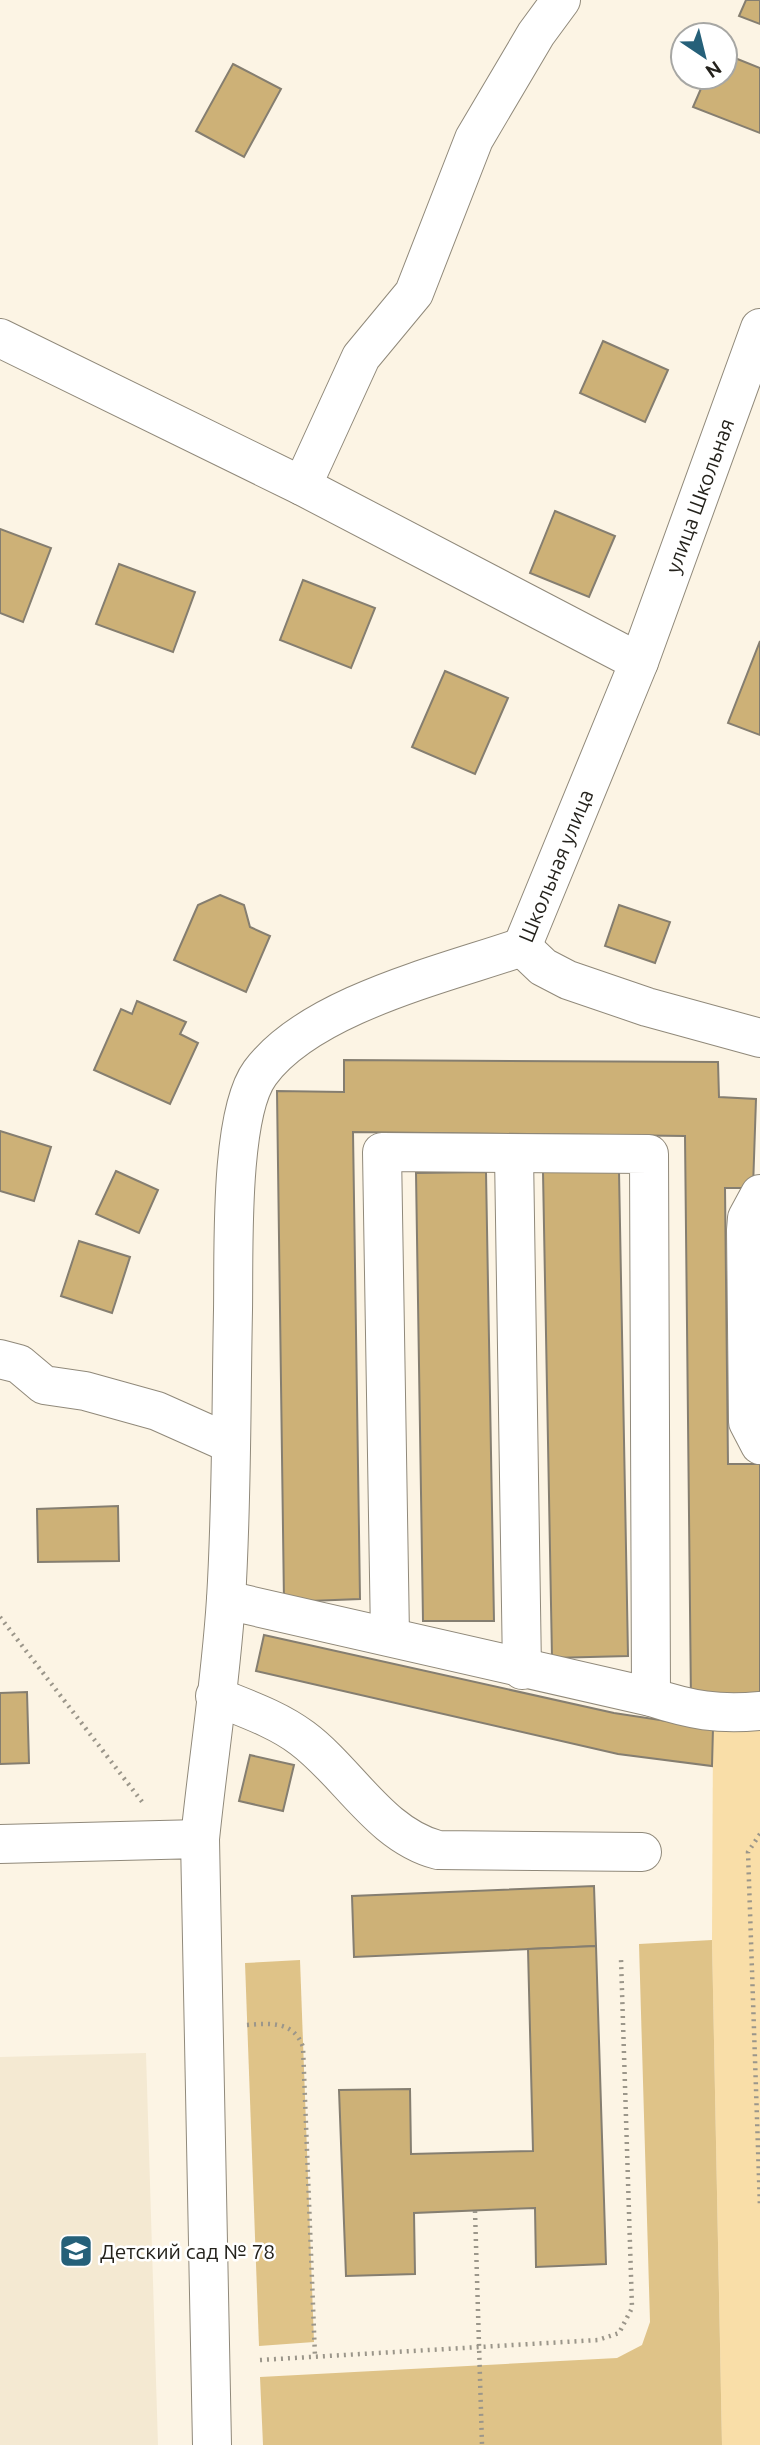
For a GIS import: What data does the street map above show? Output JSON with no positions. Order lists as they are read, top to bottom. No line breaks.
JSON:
{"streets":{"street":["улица Школьная","Школьная улица"]},"crossings":[["улица Школьная","Школьная улица"]],"places":{"school or university":["Детский сад № 78"]},"north":"bottom right"}
